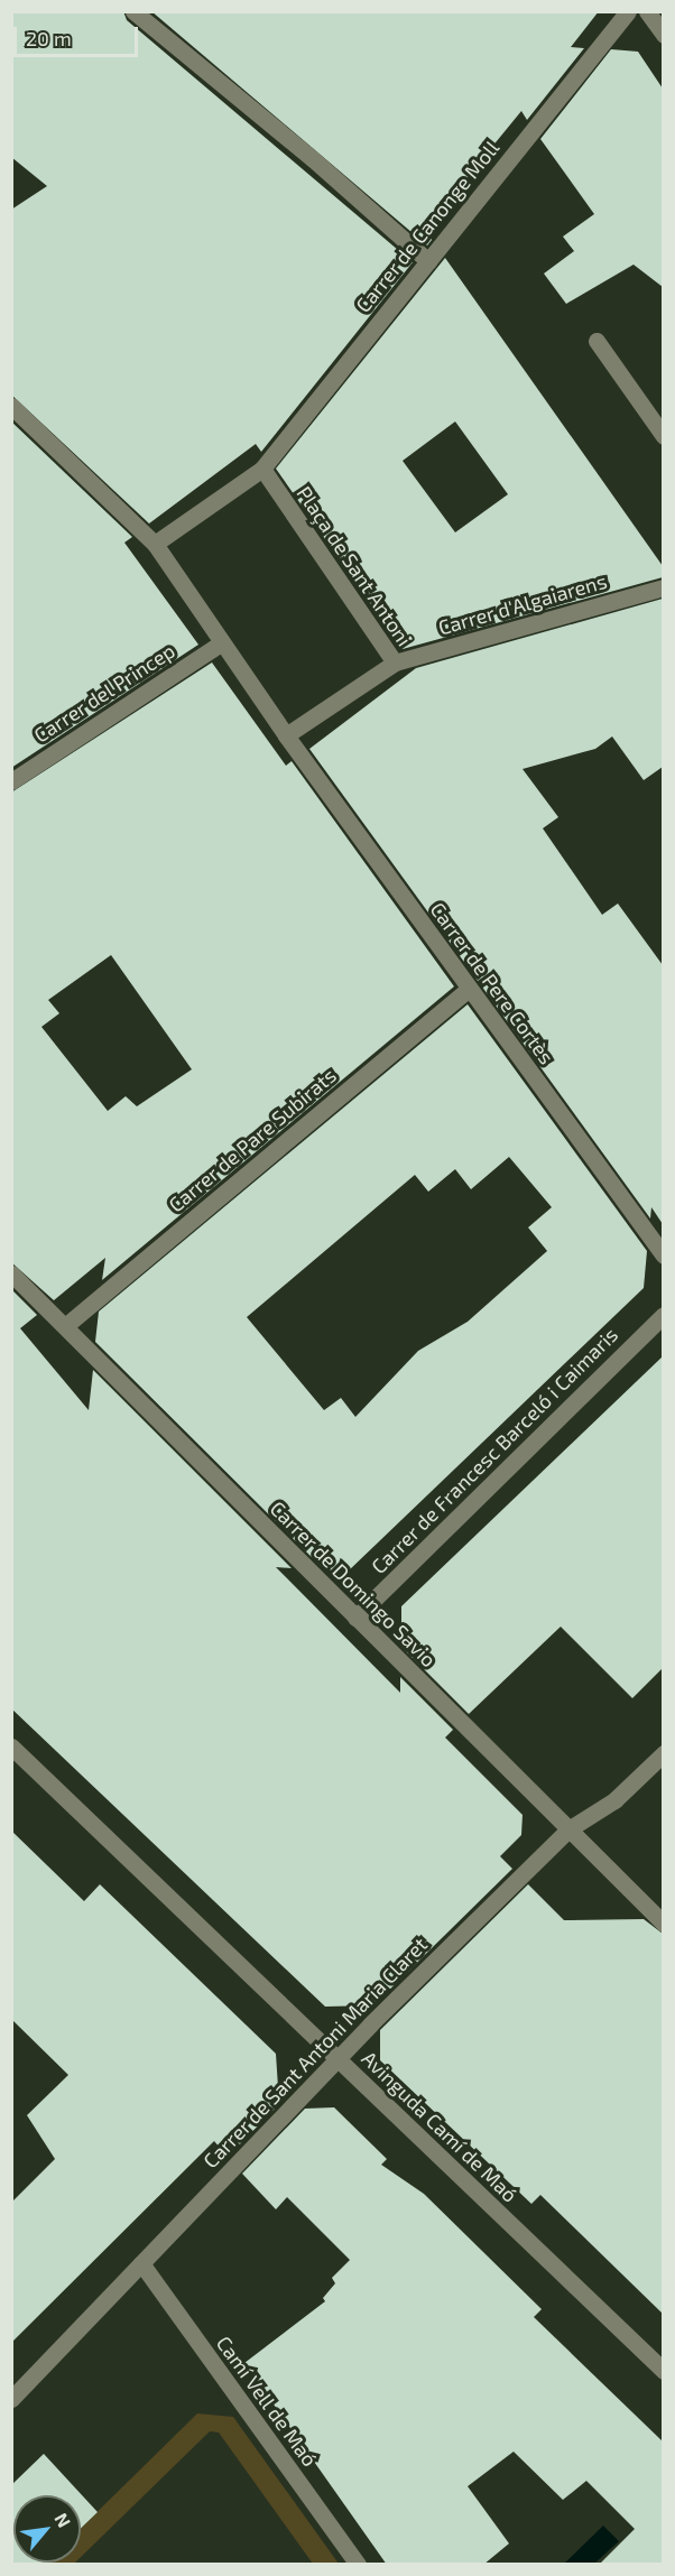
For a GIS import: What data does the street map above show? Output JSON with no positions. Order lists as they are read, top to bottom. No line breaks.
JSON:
{"streets":{"street":["Carrer de Canonge Moll","Plaça de Sant Antoni","Carrer d'Algaiarens","Carrer del Princep","Carrer de Pere Cortès","Carrer de Pare Subirats","Carrer de Francesc Barceló i Caimaris","Carrer de Domingo Savio","Carrer de Sant Antoni Maria Claret","Avinguda Camí de Maó","Camí Vell de Maó"]},"crossings":[["Carrer de Canonge Moll","Plaça de Sant Antoni"],["Plaça de Sant Antoni","Carrer d'Algaiarens"],["Plaça de Sant Antoni","Carrer de Pere Cortès"],["Carrer de Pere Cortès","Carrer de Pare Subirats"],["Carrer de Pare Subirats","Carrer de Domingo Savio"],["Carrer de Francesc Barceló i Caimaris","Carrer de Domingo Savio"],["Carrer de Domingo Savio","Carrer de Sant Antoni Maria Claret"],["Carrer de Sant Antoni Maria Claret","Avinguda Camí de Maó"],["Carrer de Sant Antoni Maria Claret","Camí Vell de Maó"]],"scale_bar":"20 m","north":"top right"}
